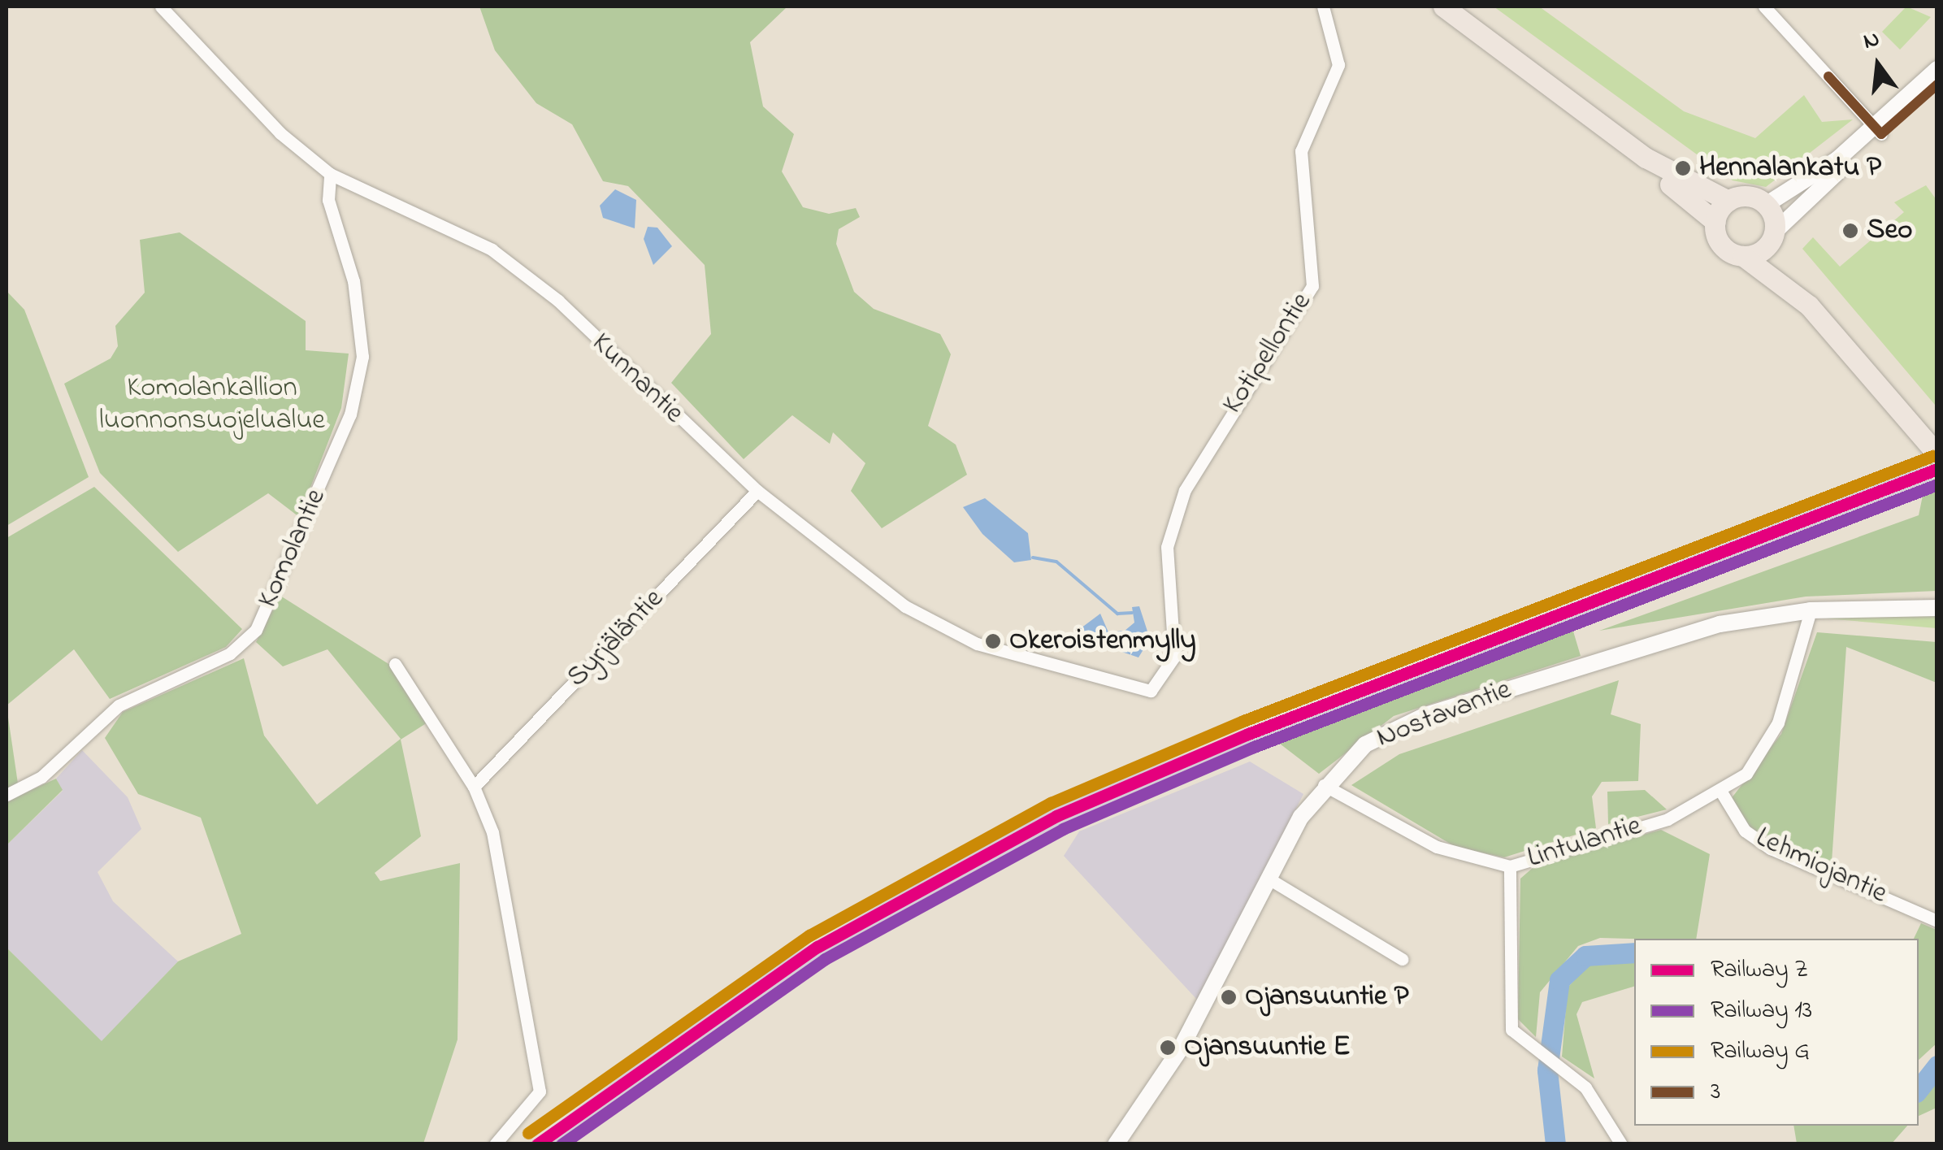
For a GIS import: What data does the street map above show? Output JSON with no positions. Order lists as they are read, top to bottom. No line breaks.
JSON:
{"streets":{"street":["Kotipellontie","Kunnantie","Komolantie","Syrjäläntie","Nostavantie","Lintulantie","Lehmiojantie"]},"crossings":[["Kotipellontie","Kunnantie"],["Kunnantie","Komolantie"],["Kunnantie","Syrjäläntie"],["Nostavantie","Lintulantie"],["Lintulantie","Lehmiojantie"]],"parks":["Komolankallion luonnonsuojelualue"],"places":["Hennalankatu P","Seo","Okeroistenmylly","Ojansuuntie P","Ojansuuntie E"],"lines":["transit line 3","rail line G","rail line Z","rail line 13"],"legend":["Railway Z","Railway 13","Railway G","3"],"north":"top"}
